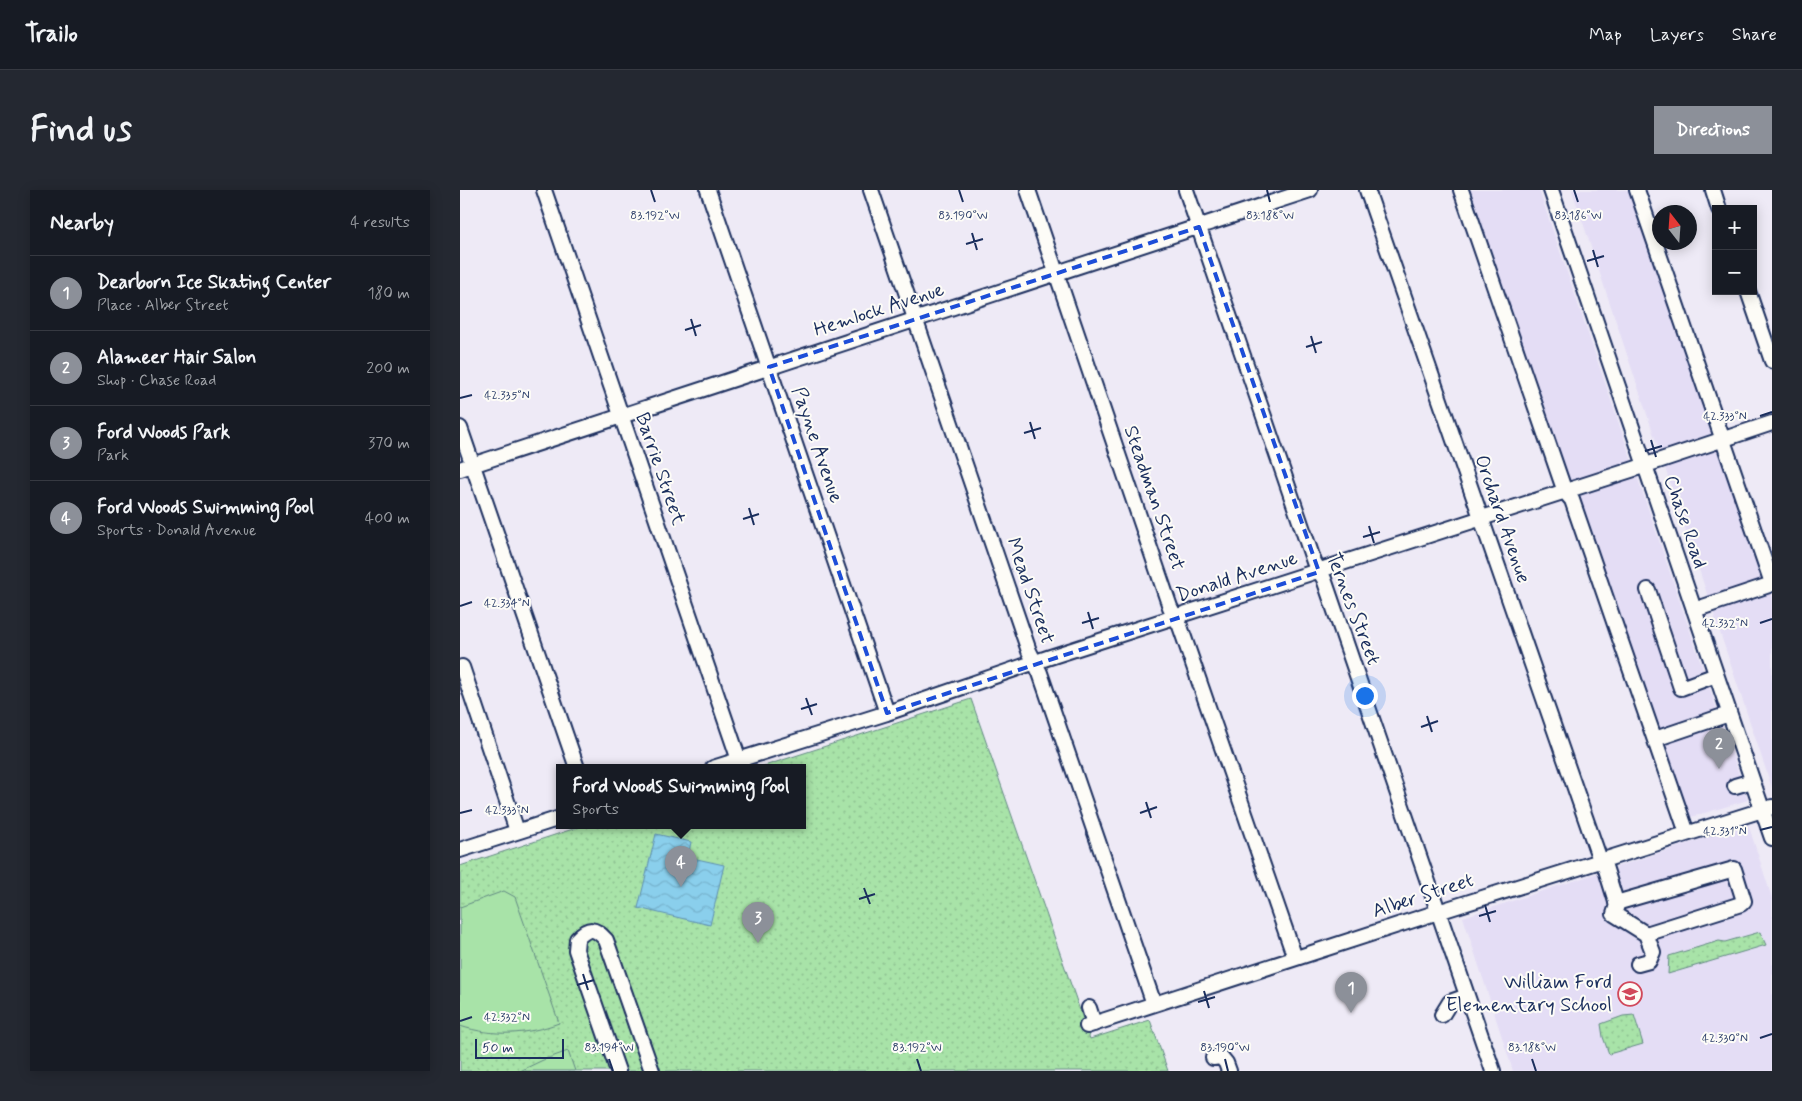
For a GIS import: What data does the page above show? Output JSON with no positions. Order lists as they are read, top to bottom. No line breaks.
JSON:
{"streets":{"street":["Hemlock Avenue","Payne Avenue","Barrie Street","Steadman Street","Orchard Avenue","Chase Road","Donald Avenue","Mead Street","Ternes Street","Alber Street"]},"crossings":[["Hemlock Avenue","Payne Avenue"],["Hemlock Avenue","Barrie Street"],["Hemlock Avenue","Steadman Street"],["Hemlock Avenue","Mead Street"],["Hemlock Avenue","Ternes Street"],["Payne Avenue","Donald Avenue"],["Barrie Street","Donald Avenue"],["Steadman Street","Donald Avenue"],["Steadman Street","Alber Street"],["Orchard Avenue","Donald Avenue"],["Orchard Avenue","Alber Street"],["Chase Road","Donald Avenue"],["Chase Road","Alber Street"],["Donald Avenue","Mead Street"],["Donald Avenue","Ternes Street"],["Mead Street","Alber Street"],["Ternes Street","Alber Street"]],"places":{"school or university":["William Ford Elementary School"]},"scale_bar":"50 m","north":"top","page":{"header":"Trailo","nav":["Map","Layers","Share"],"buttons":"Directions","title":"Find us","heading":["Nearby","4 results"],"map_buttons":["+","−"],"list":[{"mark":"1","name":"Dearborn Ice Skating Center","note":"Place · Alber Street","value":"180 m"},{"mark":"2","name":"Alameer Hair Salon","note":"Shop · Chase Road","value":"200 m"},{"mark":"3","name":"Ford Woods Park","note":"Park","value":"370 m"},{"mark":"4","name":"Ford Woods Swimming Pool","note":"Sports · Donald Avenue","value":"400 m"}],"pins":["2","4","3","1"],"popup":["Ford Woods Swimming Pool","Sports"],"scale":"50 m"},"coordinates":["83.192°W","83.190°W","83.188°W","83.186°W","42.335°N","42.333°N","42.334°N","42.332°N","42.331°N","42.330°N","83.194°W"]}
